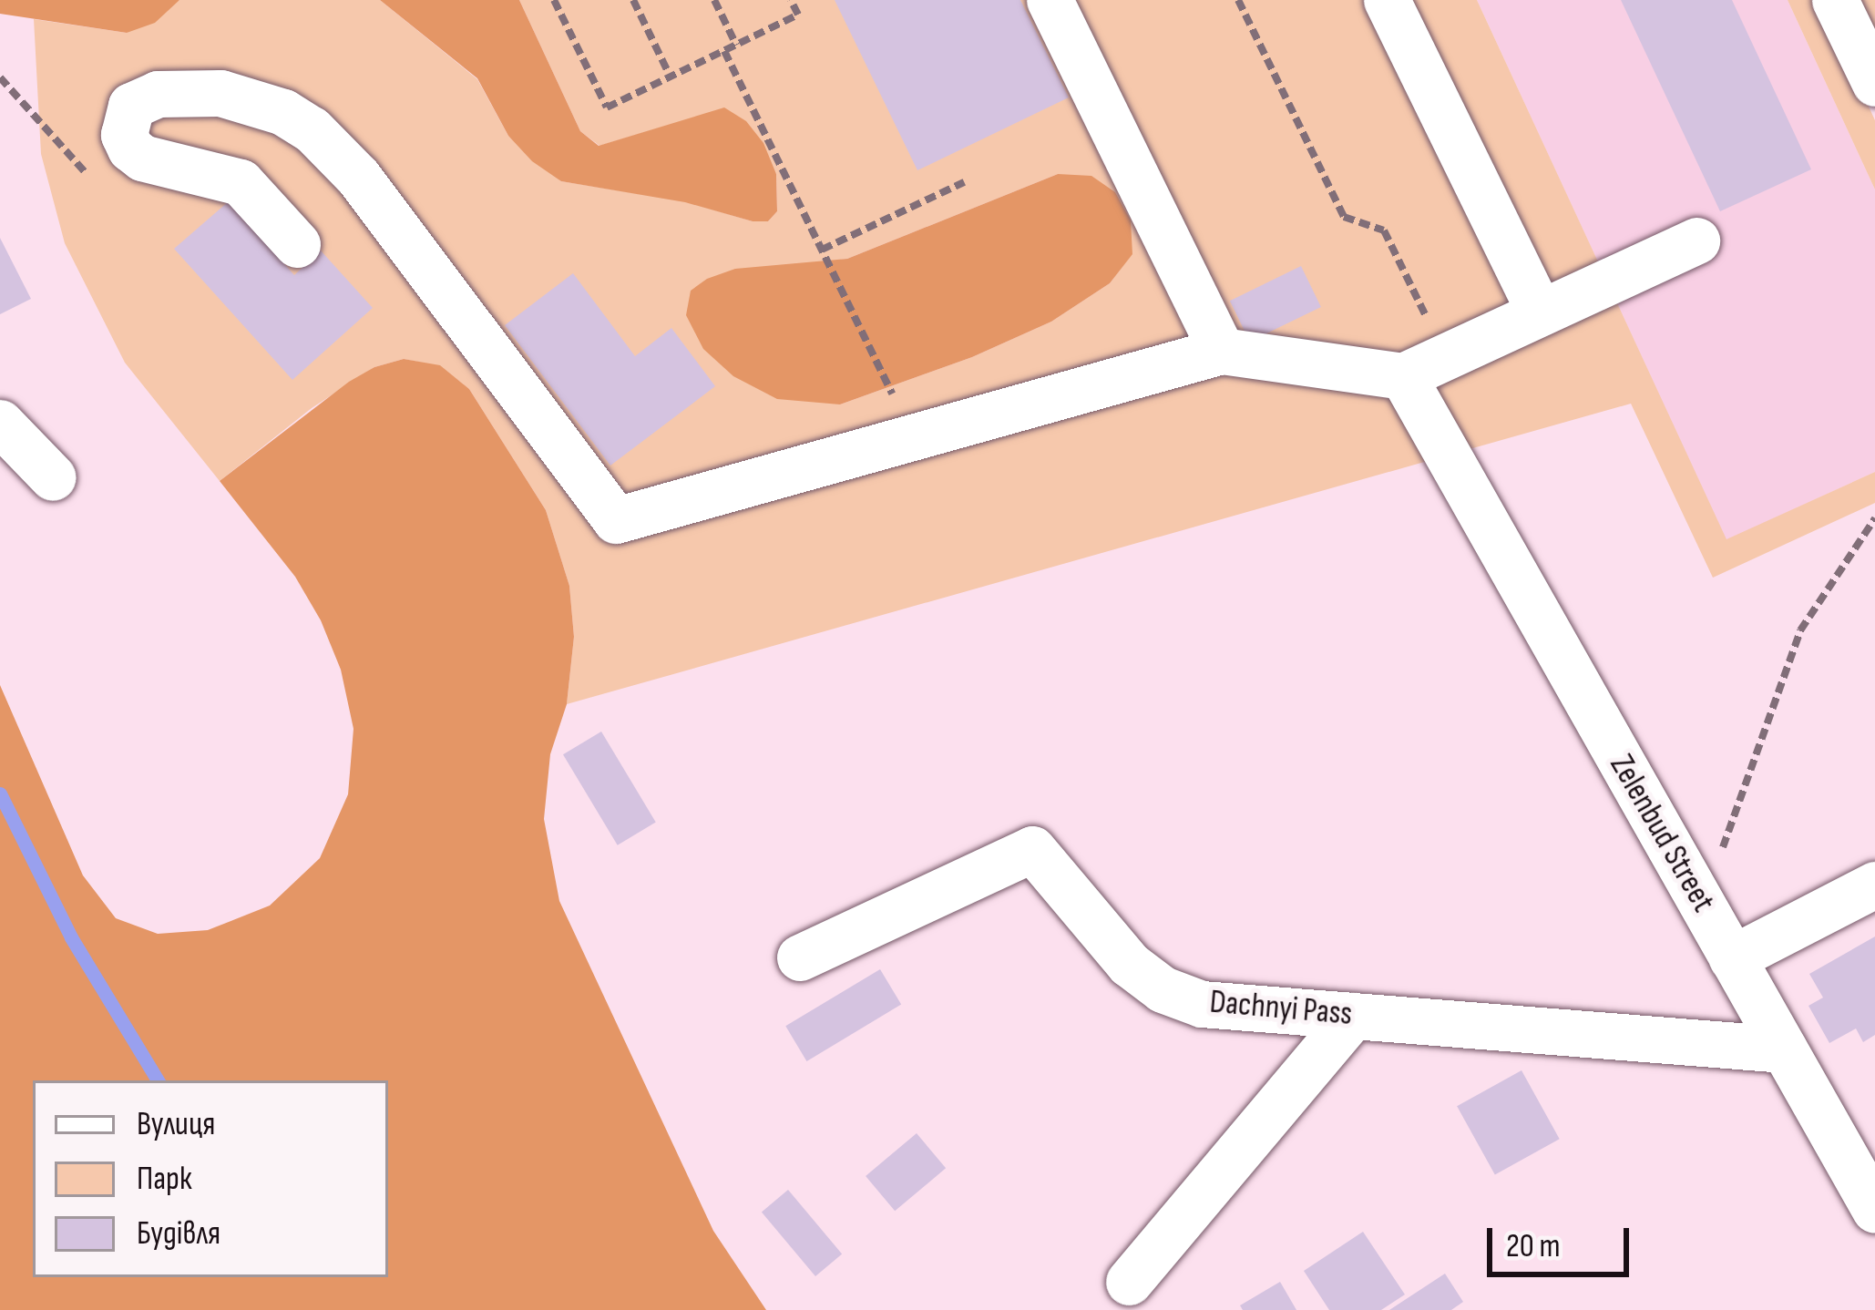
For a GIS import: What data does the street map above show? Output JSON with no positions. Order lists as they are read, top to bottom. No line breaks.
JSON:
{"streets":{"street":["Zelenbud Street","Dachnyi Pass"]},"crossings":[["Zelenbud Street","Dachnyi Pass"]],"legend":["Вулиця","Парк","Будівля"],"scale_bar":"20 m"}
